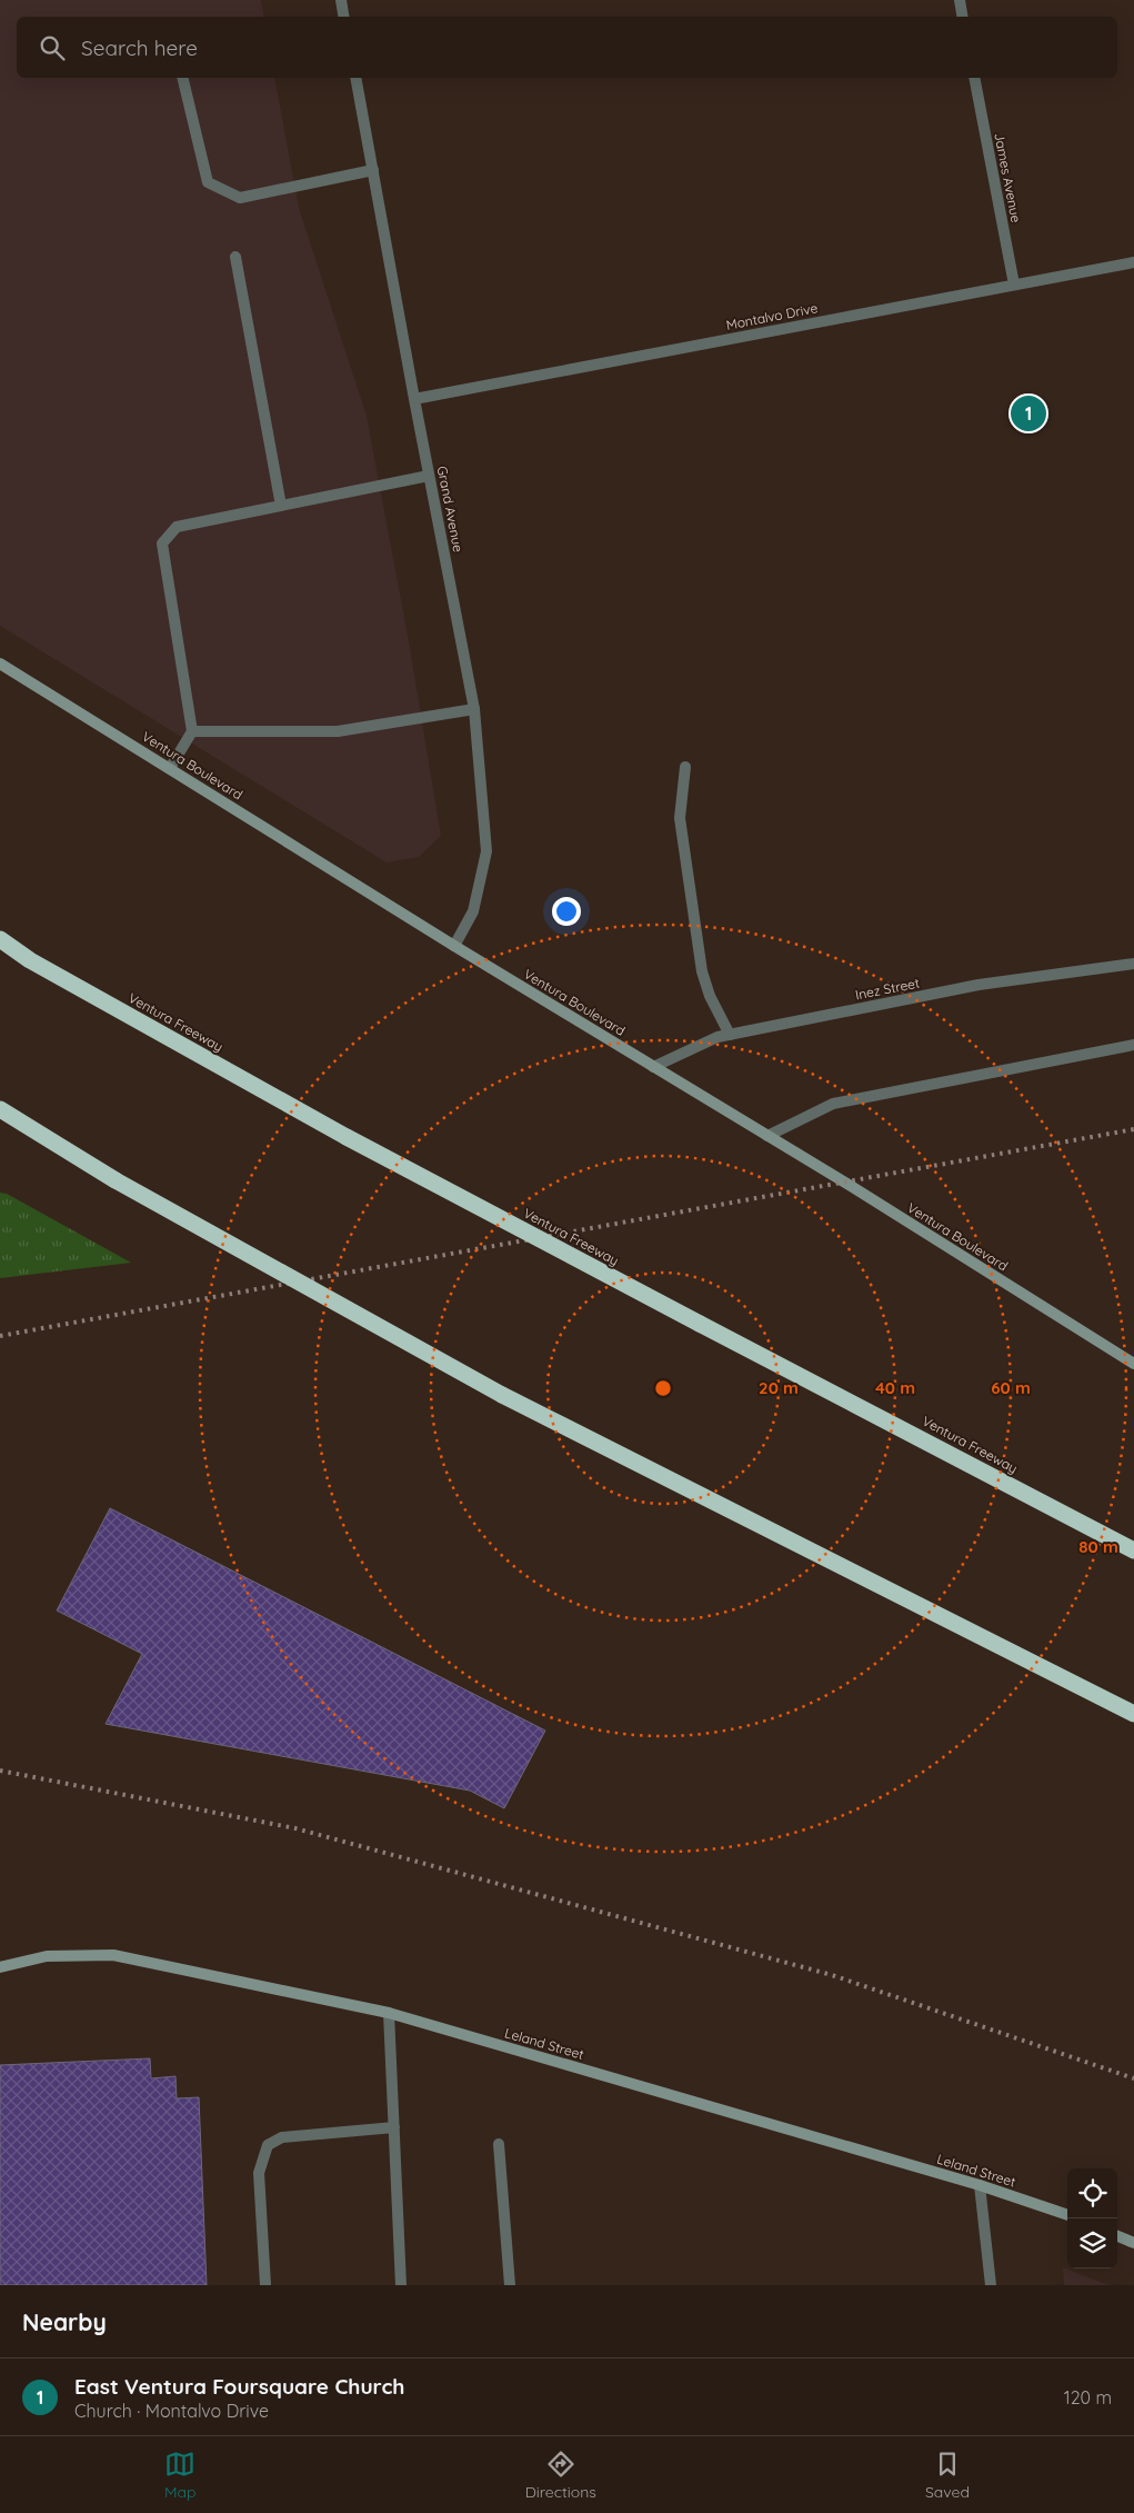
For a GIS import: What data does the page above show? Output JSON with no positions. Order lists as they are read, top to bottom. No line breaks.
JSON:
{"streets":{"highway":["Ventura Freeway"],"street":["James Avenue","Montalvo Drive","Grand Avenue","Ventura Boulevard","Inez Street","Leland Street"]},"crossings":[["James Avenue","Montalvo Drive"],["Montalvo Drive","Grand Avenue"],["Grand Avenue","Ventura Boulevard"],["Ventura Boulevard","Inez Street"]],"page":{"search":"Search here","pins":"1","heading":"Nearby","list":[{"mark":"1","name":"East Ventura Foursquare Church","note":"Church · Montalvo Drive","value":"120 m"}],"nav":["Map","Directions","Saved"]},"rings":["20 m","40 m","60 m","80 m"]}
